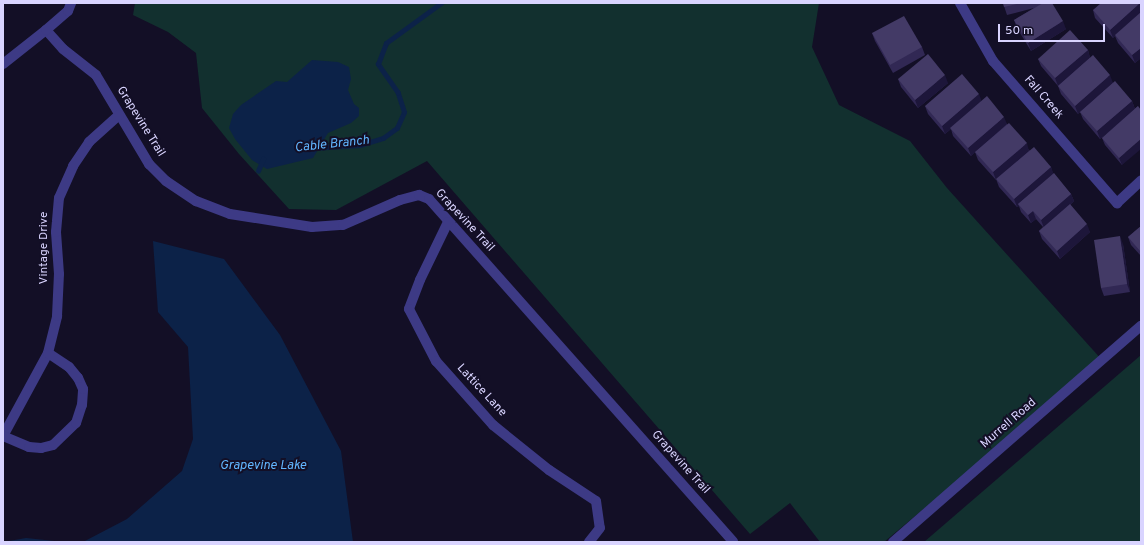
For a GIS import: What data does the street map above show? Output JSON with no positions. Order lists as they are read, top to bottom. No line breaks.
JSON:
{"streets":{"street":["Fall Creek","Grapevine Trail","Vintage Drive","Lattice Lane","Murrell Road"]},"crossings":[["Grapevine Trail","Vintage Drive"],["Grapevine Trail","Lattice Lane"]],"water":["Cable Branch","Grapevine Lake"],"scale_bar":"50 m"}
